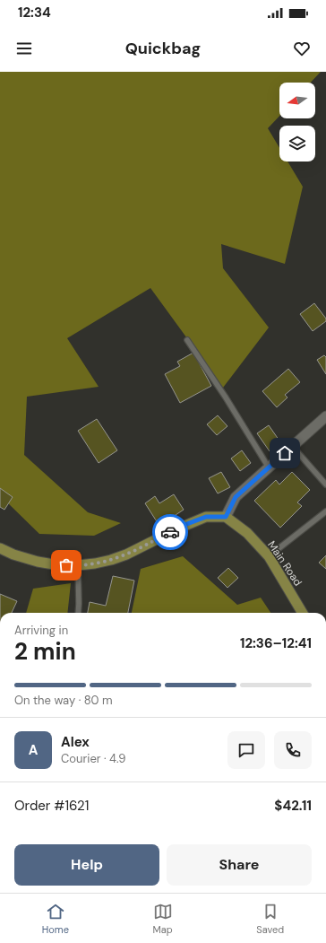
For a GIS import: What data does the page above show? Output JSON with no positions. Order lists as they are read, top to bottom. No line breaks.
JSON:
{"streets":{"main road":["Main Road"]},"north":"left","page":{"status":"12:34","header":"Quickbag","heading":["2 min","Arriving in","12:36–12:41"],"panel":["Alex","Courier · 4.9","Order #1621","$42.11"],"bar":"On the way · 80 m","round":"A","buttons":["Help","Share"],"tabs":["Home","Map","Saved"]}}
